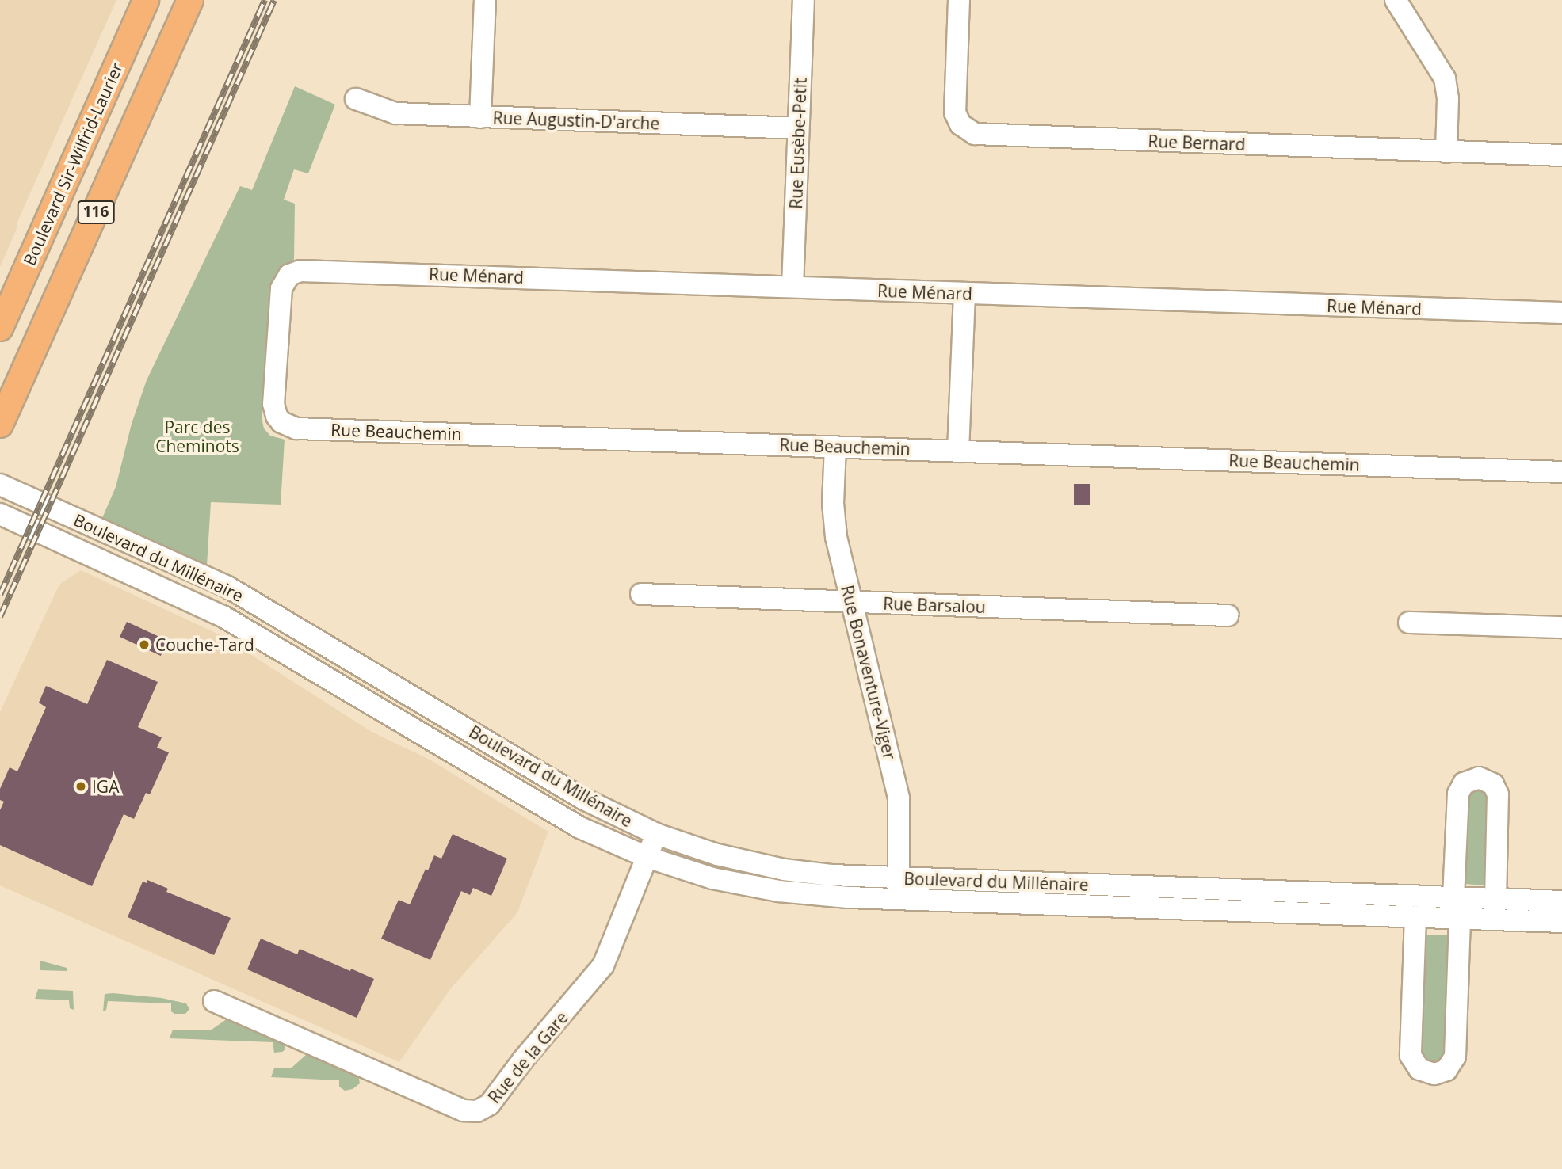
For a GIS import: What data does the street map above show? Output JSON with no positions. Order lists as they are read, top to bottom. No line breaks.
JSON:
{"streets":{"main road":["Boulevard Sir-Wilfrid-Laurier","116"],"street":["Rue Augustin-D'arche","Rue Bernard","Rue Eusèbe-Petit","Rue Ménard","Rue Beauchemin","Boulevard du Millénaire","Rue Barsalou","Rue Bonaventure-Viger","Rue de la Gare"]},"crossings":[["Rue Augustin-D'arche","Rue Eusèbe-Petit"],["Rue Eusèbe-Petit","Rue Ménard"],["Rue Ménard","Rue Beauchemin"],["Rue Beauchemin","Rue Bonaventure-Viger"],["Boulevard du Millénaire","Rue Bonaventure-Viger"],["Boulevard du Millénaire","Rue de la Gare"],["Rue Barsalou","Rue Bonaventure-Viger"]],"parks":["Parc des Cheminots"],"places":["Couche-Tard","IGA"]}
